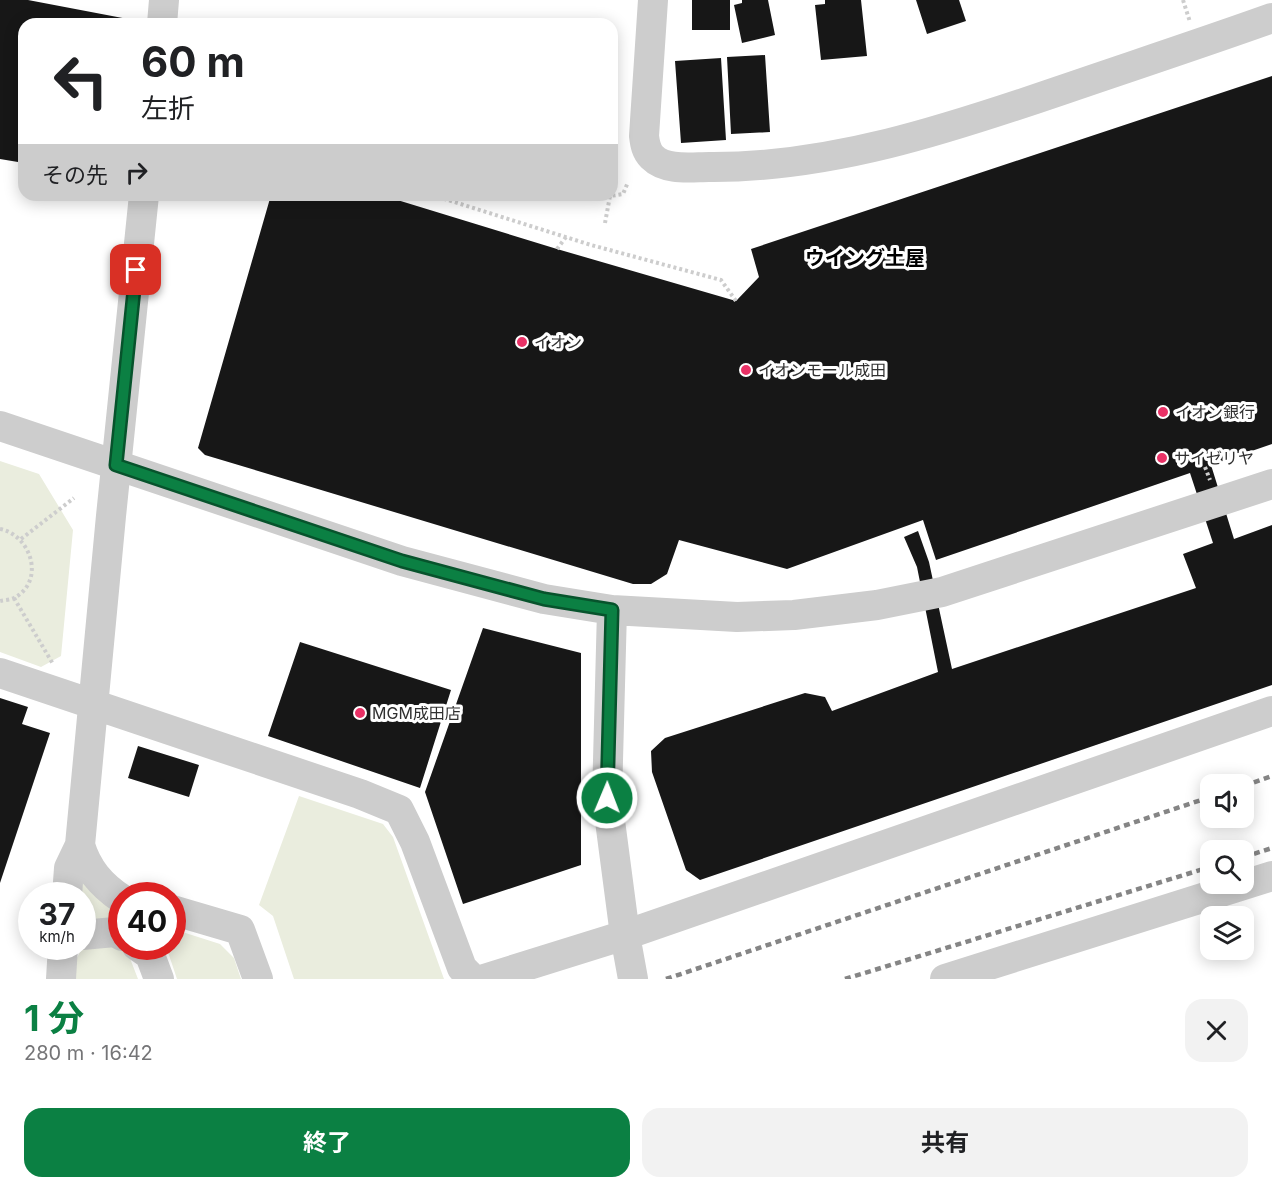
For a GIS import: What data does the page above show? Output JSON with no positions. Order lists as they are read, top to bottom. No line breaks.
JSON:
{"districts":["ウイング土屋"],"places":["イオン","イオンモール成田","イオン銀行","サイゼリヤ","MGM成田店"],"page":{"turn":["60 m","左折"],"then":"その先","speed":"37 km/h","limit":"40","heading":["1 分","280 m · 16:42"],"buttons":["終了","共有"]}}
